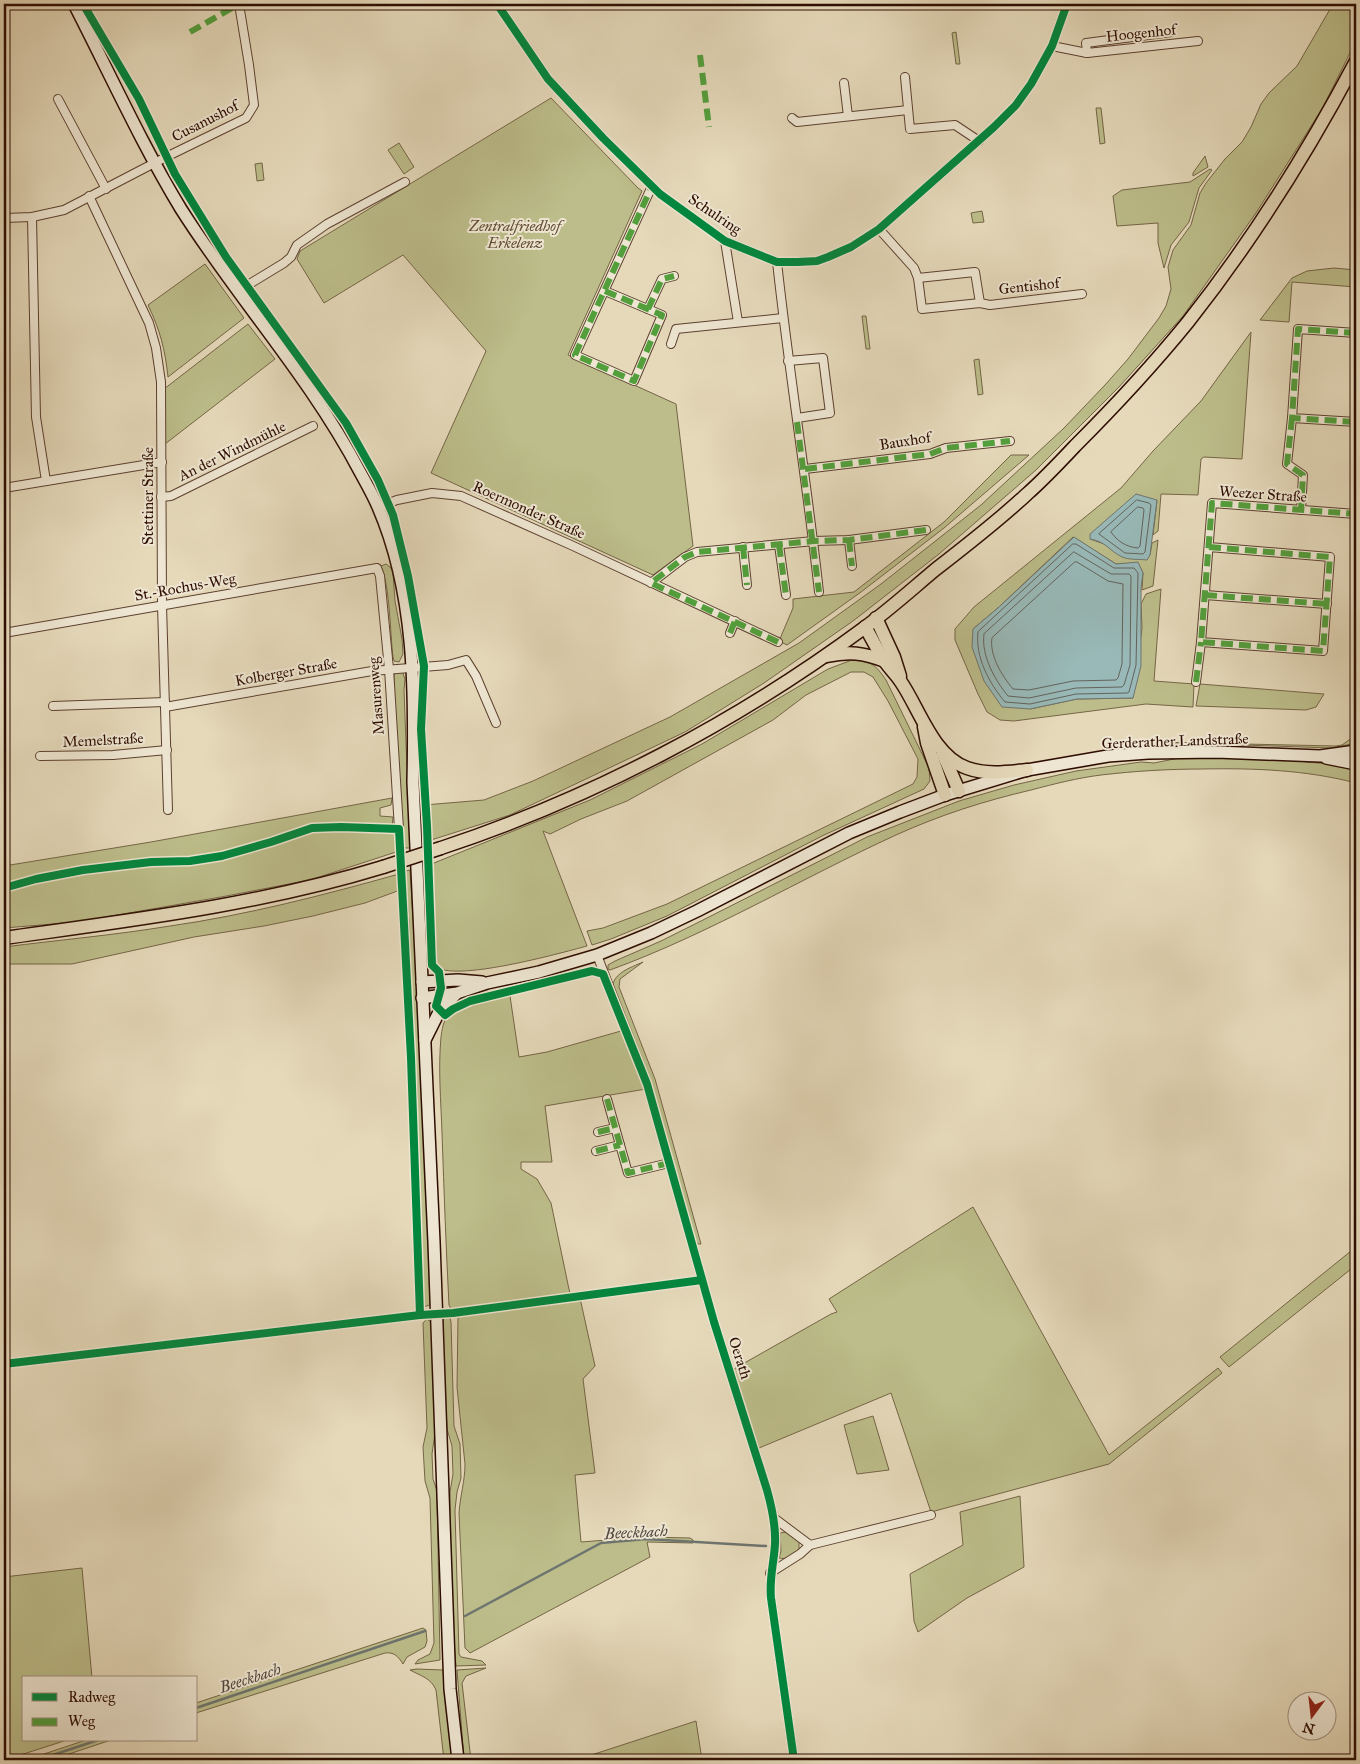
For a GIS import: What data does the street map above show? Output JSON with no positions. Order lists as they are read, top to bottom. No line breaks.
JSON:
{"streets":{"main road":["Gerderather Landstraße"],"street":["Hoogenhof","Cusanushof","Schulring","Gentishof","Bauxhof","An der Windmühle","Weezer Straße","Stettiner Straße","Roermonder Straße","St.-Rochus-Weg","Kolberger Straße","Masurenweg","Memelstraße","Oerath"]},"crossings":[["Hoogenhof","Schulring"],["Cusanushof","Stettiner Straße"],["Schulring","Gentishof"],["An der Windmühle","Stettiner Straße"],["Stettiner Straße","St.-Rochus-Weg"],["Stettiner Straße","Kolberger Straße"],["Stettiner Straße","Memelstraße"],["St.-Rochus-Weg","Masurenweg"],["Kolberger Straße","Masurenweg"],["Gerderather Landstraße","Oerath"]],"water":["Beeckbach"],"parks":["Zentralfriedhof Erkelenz"],"legend":["Radweg","Weg"],"north":"bottom"}
